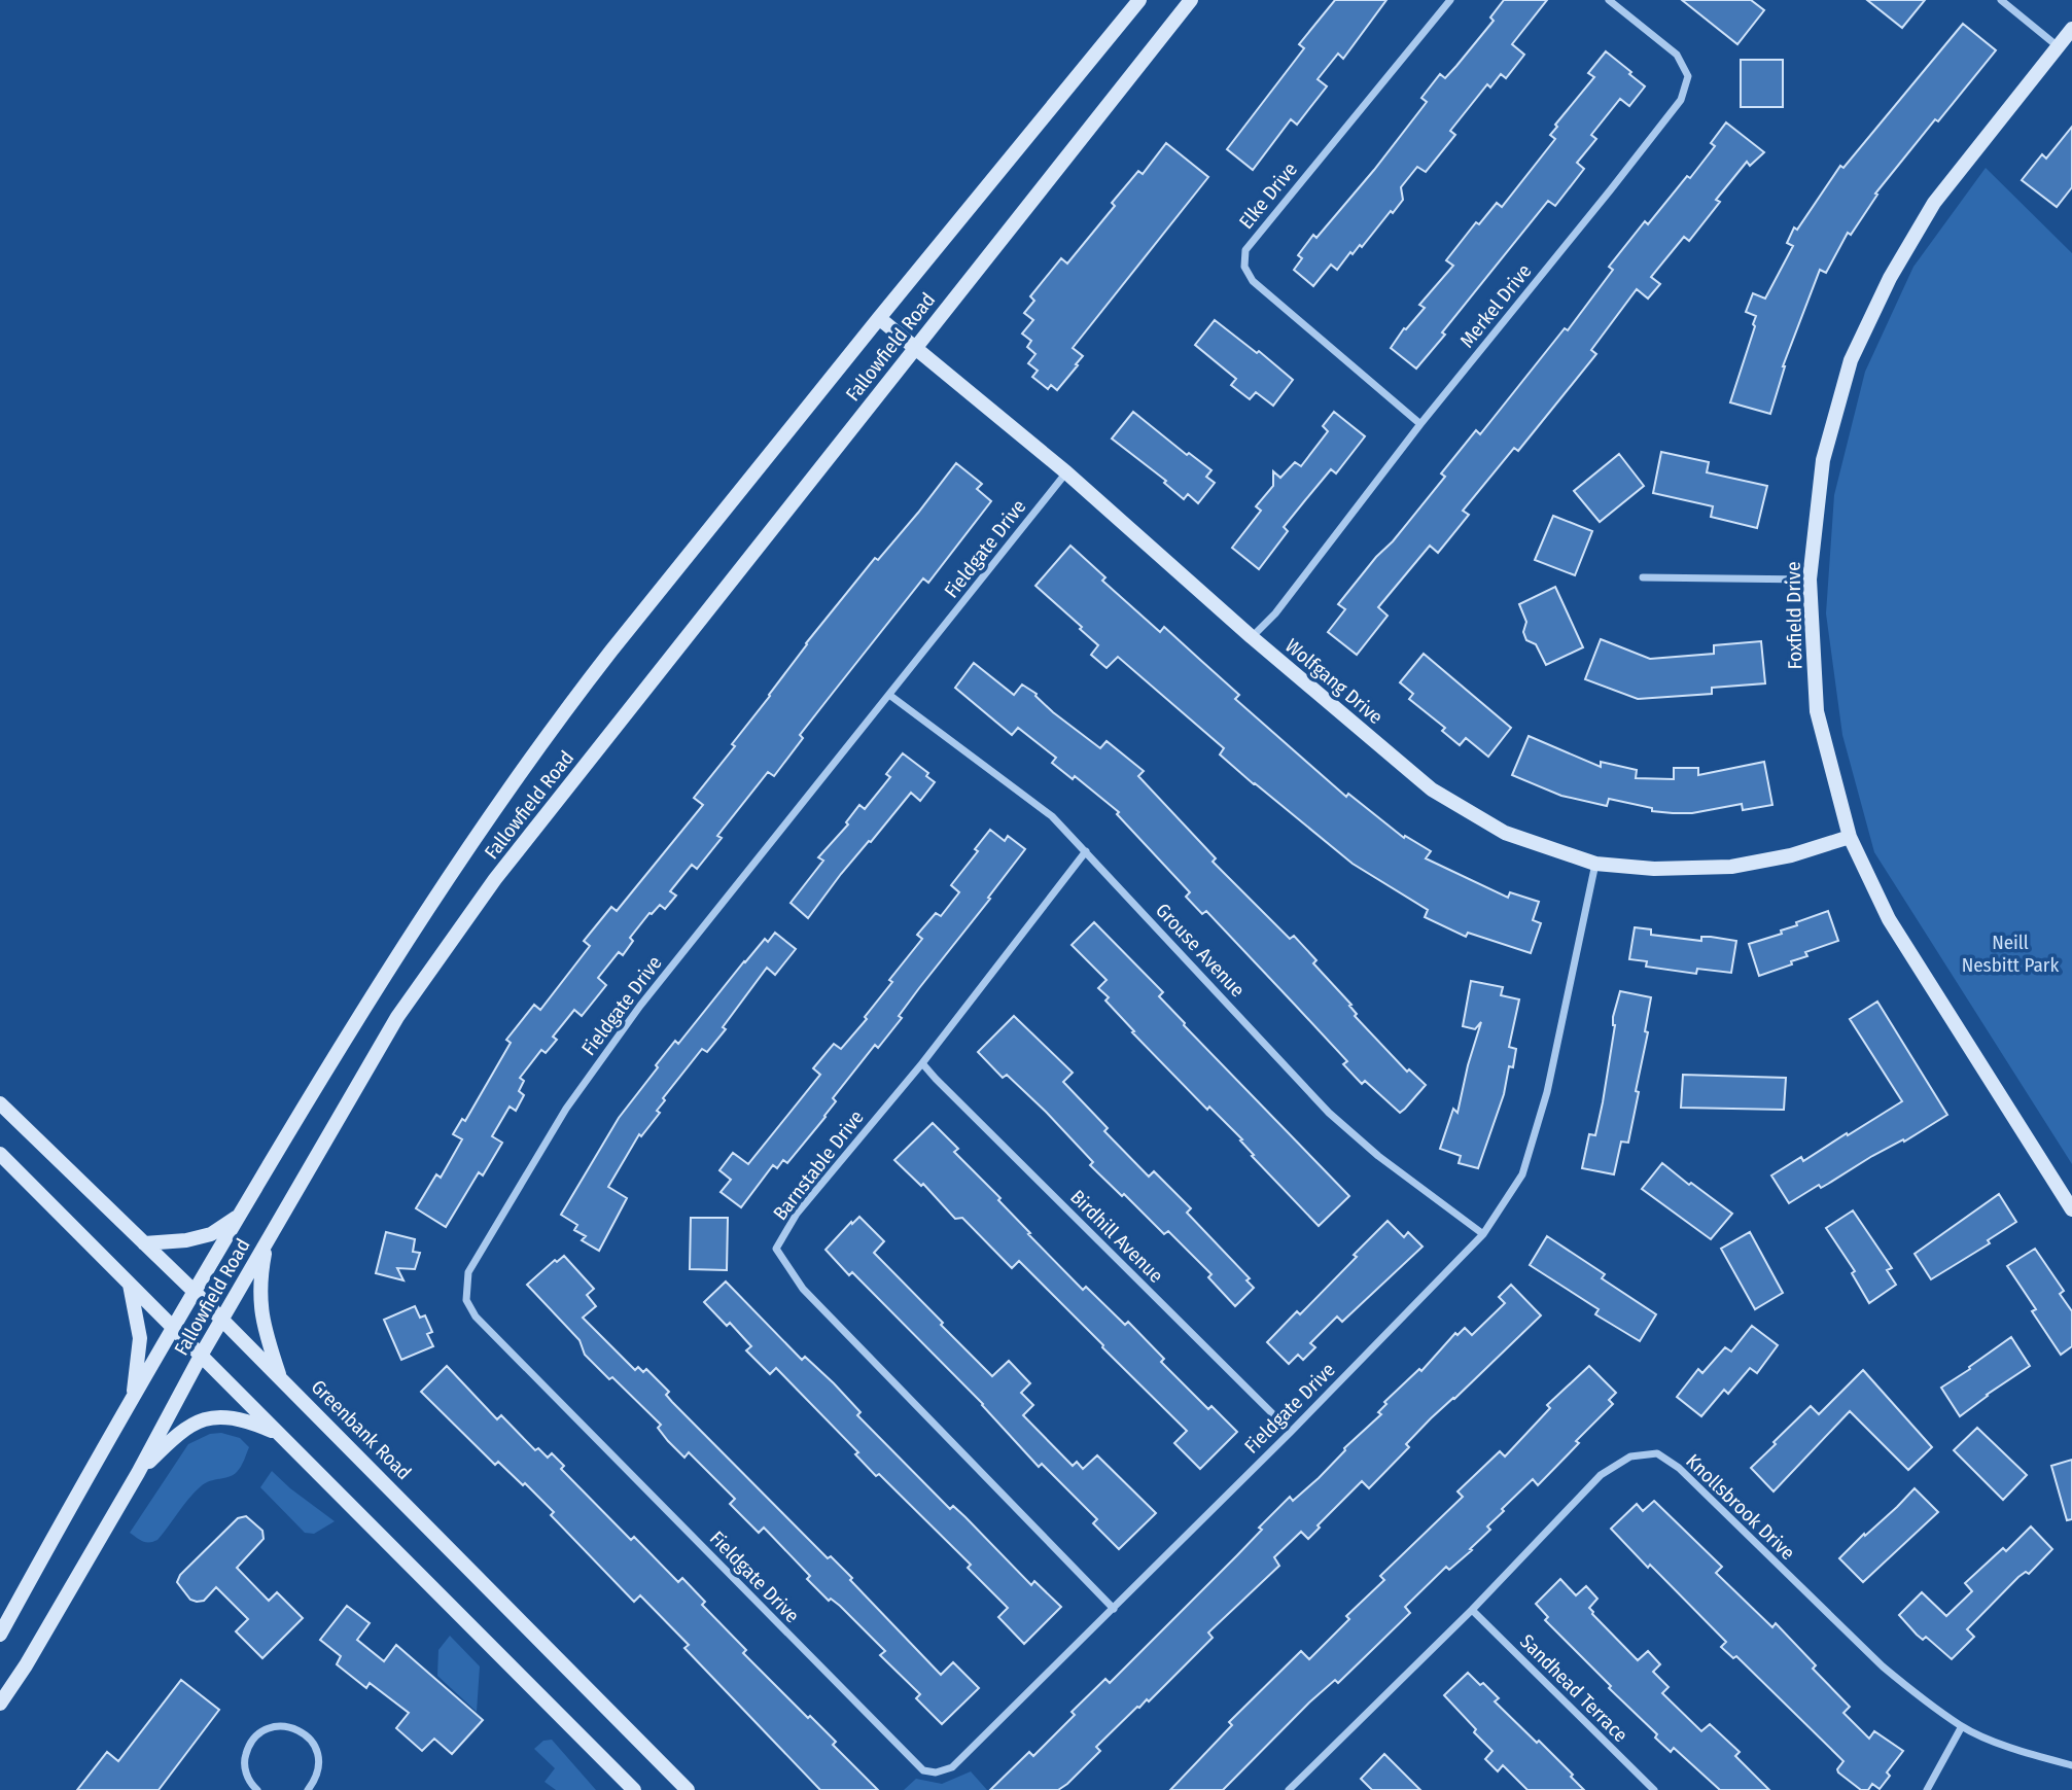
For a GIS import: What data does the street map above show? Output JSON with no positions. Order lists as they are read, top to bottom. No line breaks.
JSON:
{"streets":{"main road":["Fallowfield Road","Foxfield Drive","Wolfgang Drive","Greenbank Road"],"street":["Elke Drive","Merkel Drive","Fieldgate Drive","Grouse Avenue","Barnstable Drive","Birdhill Avenue","Knollsbrook Drive","Sandhead Terrace"]},"crossings":[["Elke Drive","Merkel Drive"],["Merkel Drive","Wolfgang Drive"],["Fallowfield Road","Wolfgang Drive"],["Fallowfield Road","Greenbank Road"],["Fieldgate Drive","Wolfgang Drive"],["Fieldgate Drive","Grouse Avenue"],["Fieldgate Drive","Barnstable Drive"],["Fieldgate Drive","Birdhill Avenue"],["Foxfield Drive","Wolfgang Drive"],["Grouse Avenue","Barnstable Drive"],["Barnstable Drive","Birdhill Avenue"],["Knollsbrook Drive","Sandhead Terrace"]],"parks":["Neill Nesbitt Park"]}
